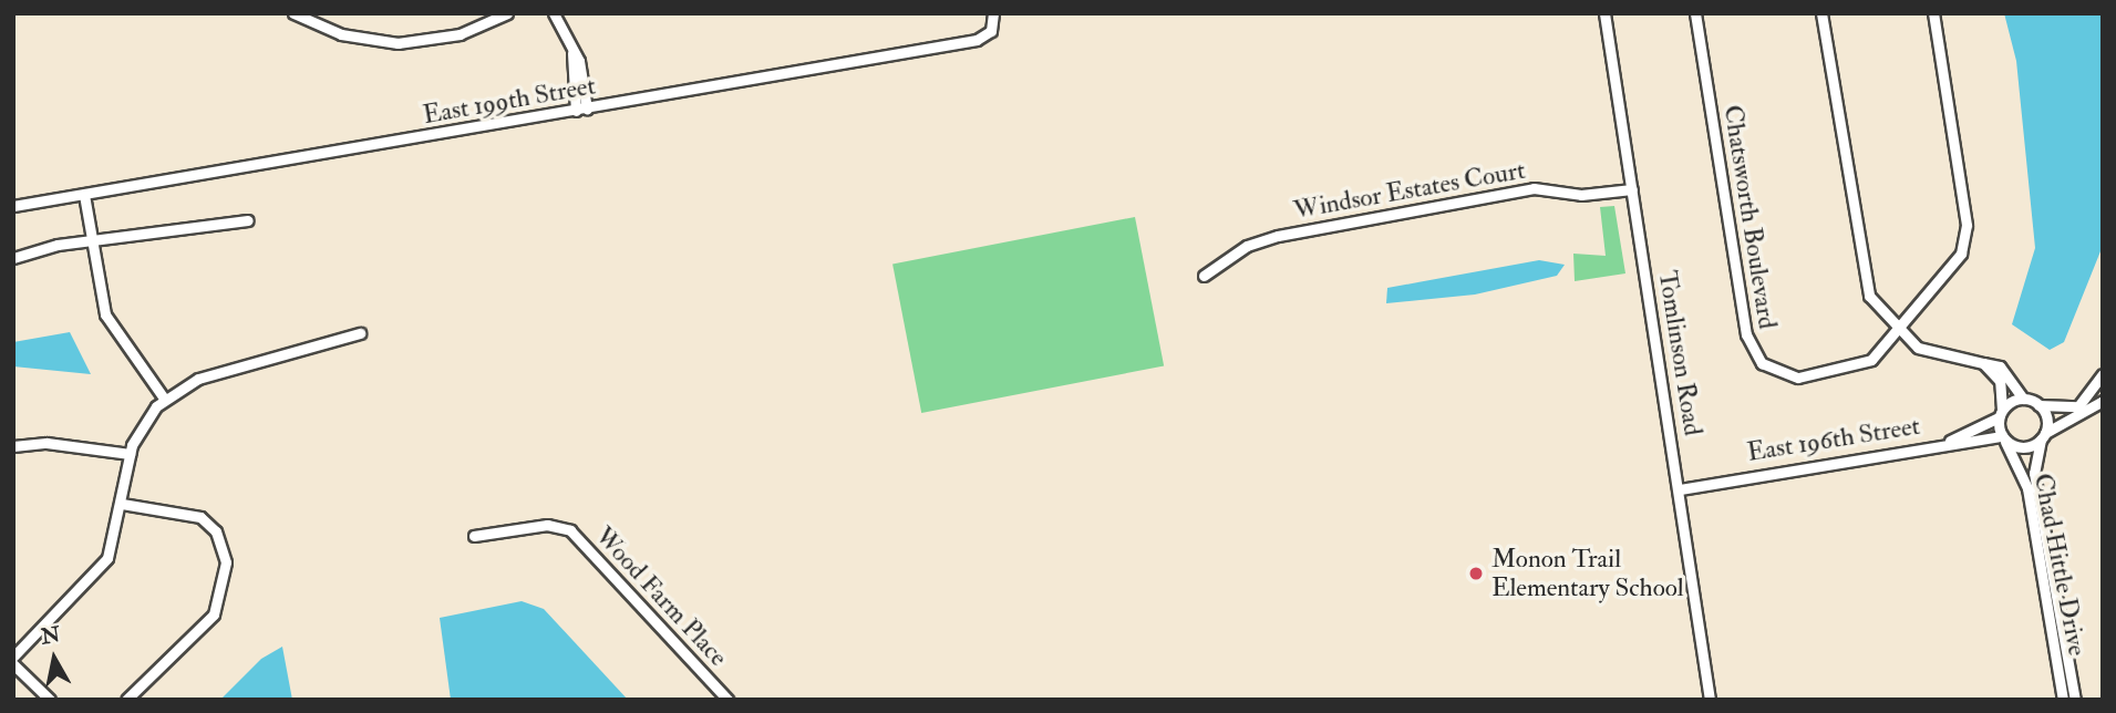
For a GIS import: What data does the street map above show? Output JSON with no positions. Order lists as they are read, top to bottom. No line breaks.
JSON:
{"streets":{"street":["East 199th Street","Windsor Estates Court","Chatsworth Boulevard","Tomlinson Road","East 196th Street","Chad Hittle Drive","Wood Farm Place"]},"crossings":[["Windsor Estates Court","Tomlinson Road"],["Tomlinson Road","East 196th Street"],["East 196th Street","Chad Hittle Drive"]],"places":["Monon Trail Elementary School"],"north":"top"}
